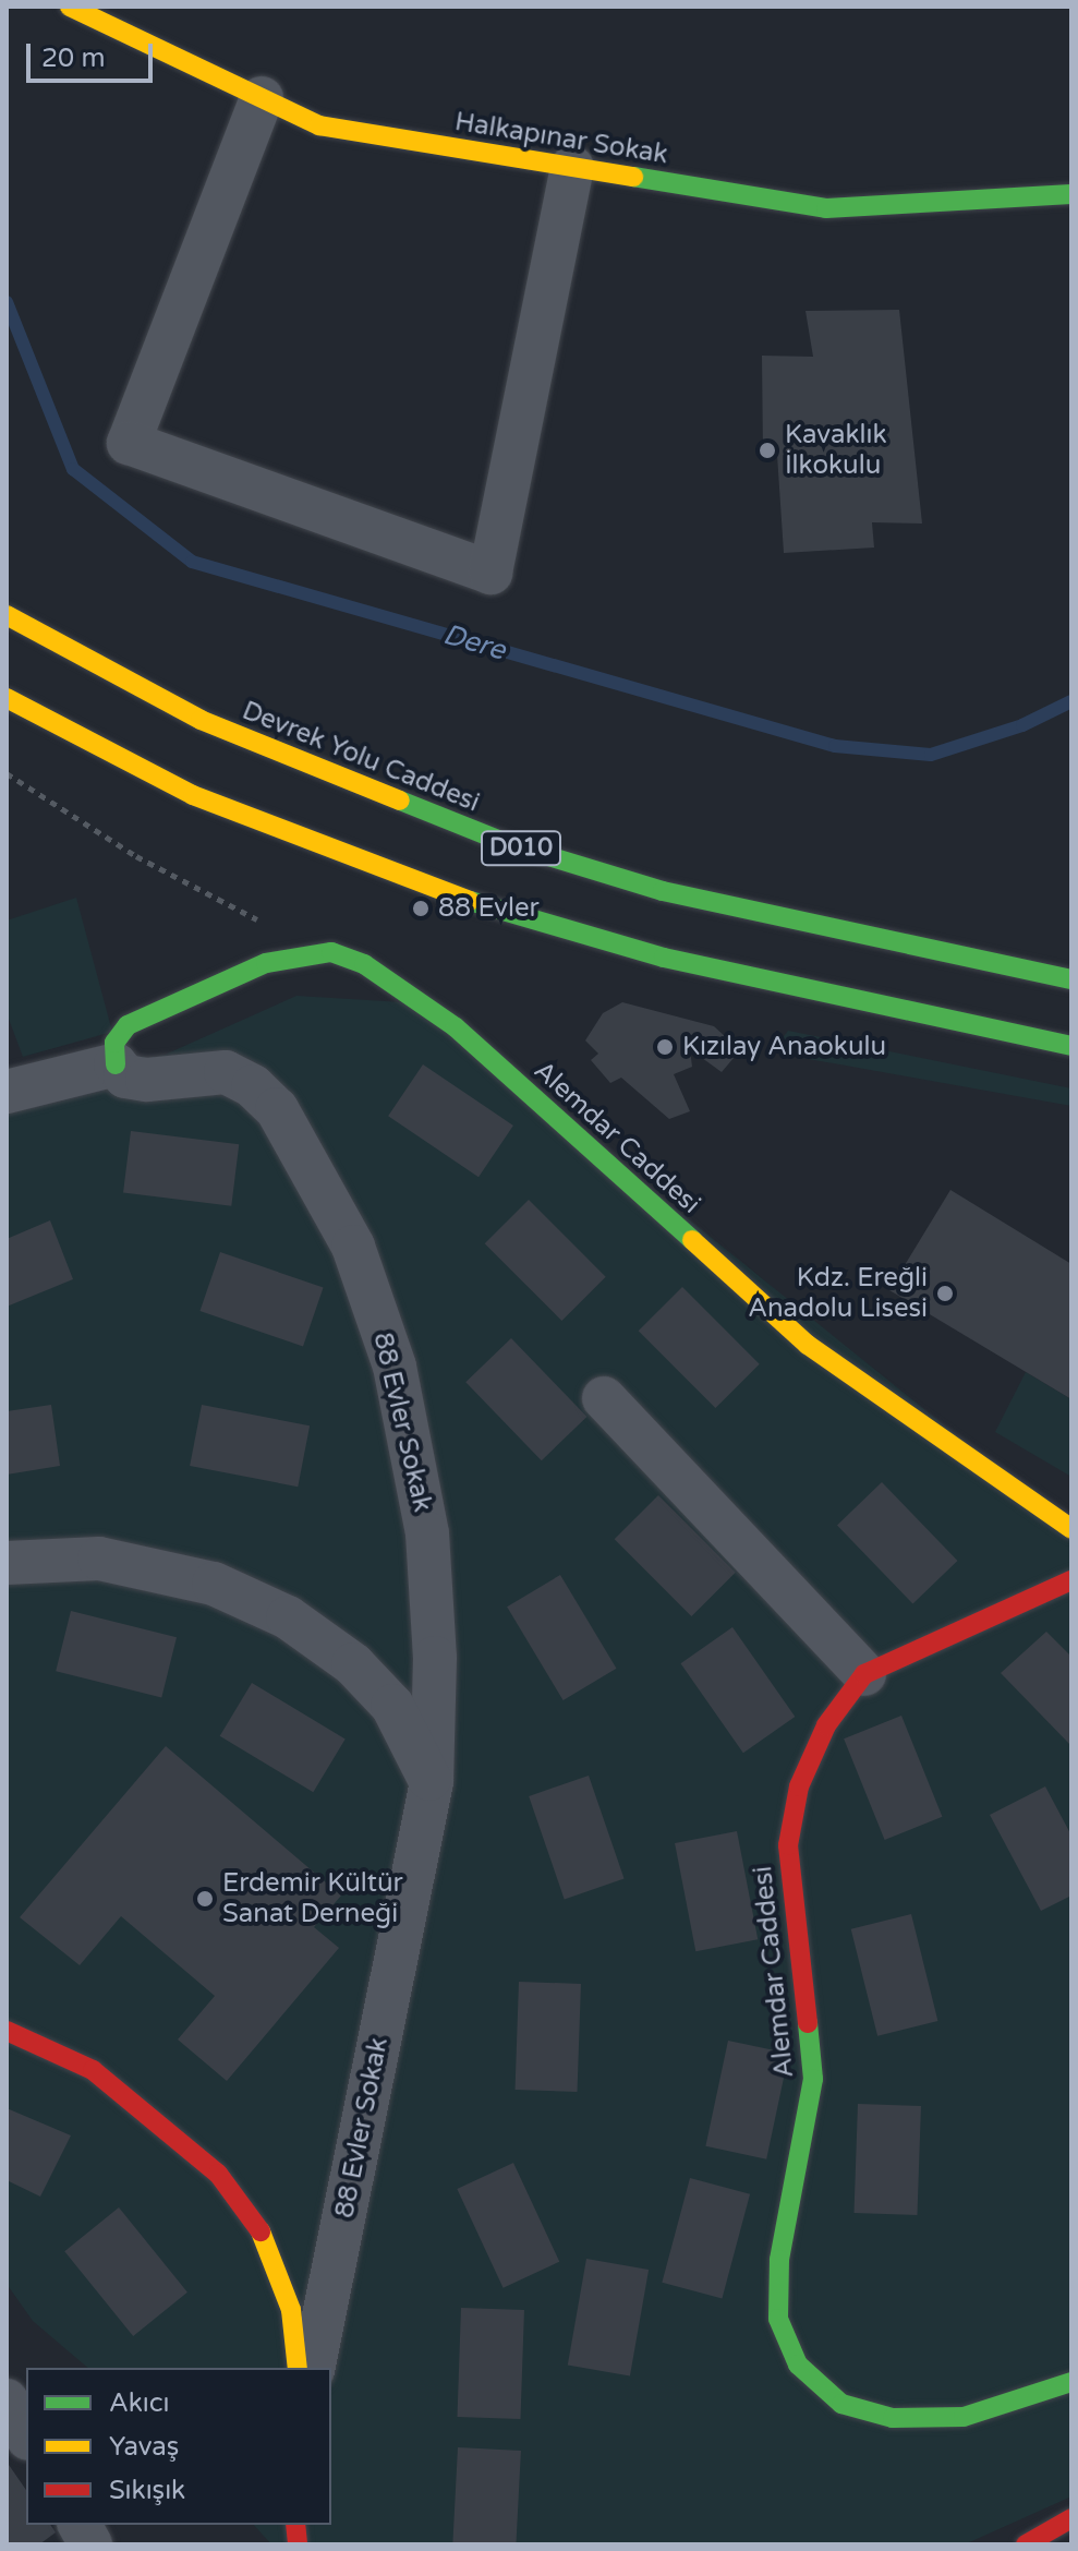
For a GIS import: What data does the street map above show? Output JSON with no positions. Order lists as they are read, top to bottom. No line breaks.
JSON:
{"streets":{"main road":["Halkapınar Sokak","Devrek Yolu Caddesi","D010","Alemdar Caddesi"],"street":["88 Evler Sokak"]},"crossings":[["Alemdar Caddesi","88 Evler Sokak"]],"water":["Dere"],"places":["Kavaklık İlkokulu","88 Evler","Kızılay Anaokulu","Kdz. Ereğli Anadolu Lisesi","Erdemir Kültür Sanat Derneği"],"legend":["Akıcı","Yavaş","Sıkışık"],"scale_bar":"20 m"}
